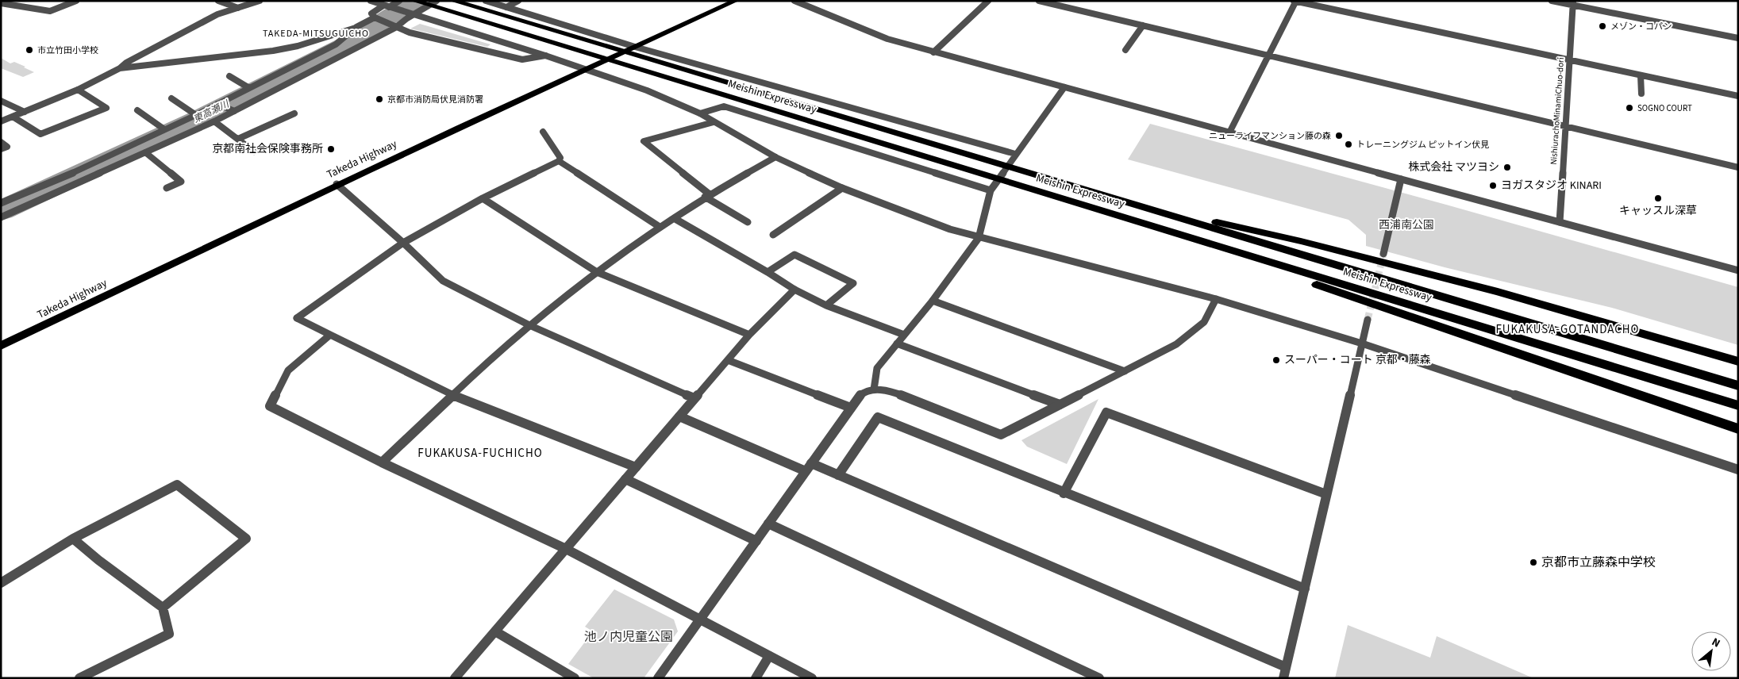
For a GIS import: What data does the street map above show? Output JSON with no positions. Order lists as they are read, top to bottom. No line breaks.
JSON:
{"streets":{"highway":["Meishin Expressway","Takeda Highway"],"street":["NishiurachoMinamiChuo-dori"]},"districts":["TAKEDA-MITSUGUICHO","FUKAKUSA-GOTANDACHO","FUKAKUSA-FUCHICHO"],"water":["東高瀬川"],"parks":["西浦南公園","池ノ内児童公園"],"places":["メゾン・コパン","市立竹田小学校","京都市消防局伏見消防署","SOGNO COURT","ニューライフマンション藤の森","トレーニングジム ピットイン伏見","京都南社会保険事務所","株式会社 マツヨシ","ヨガスタジオ KINARI","キャッスル深草","スーパー・コート 京都・藤森","京都市立藤森中学校"],"north":"top right"}
